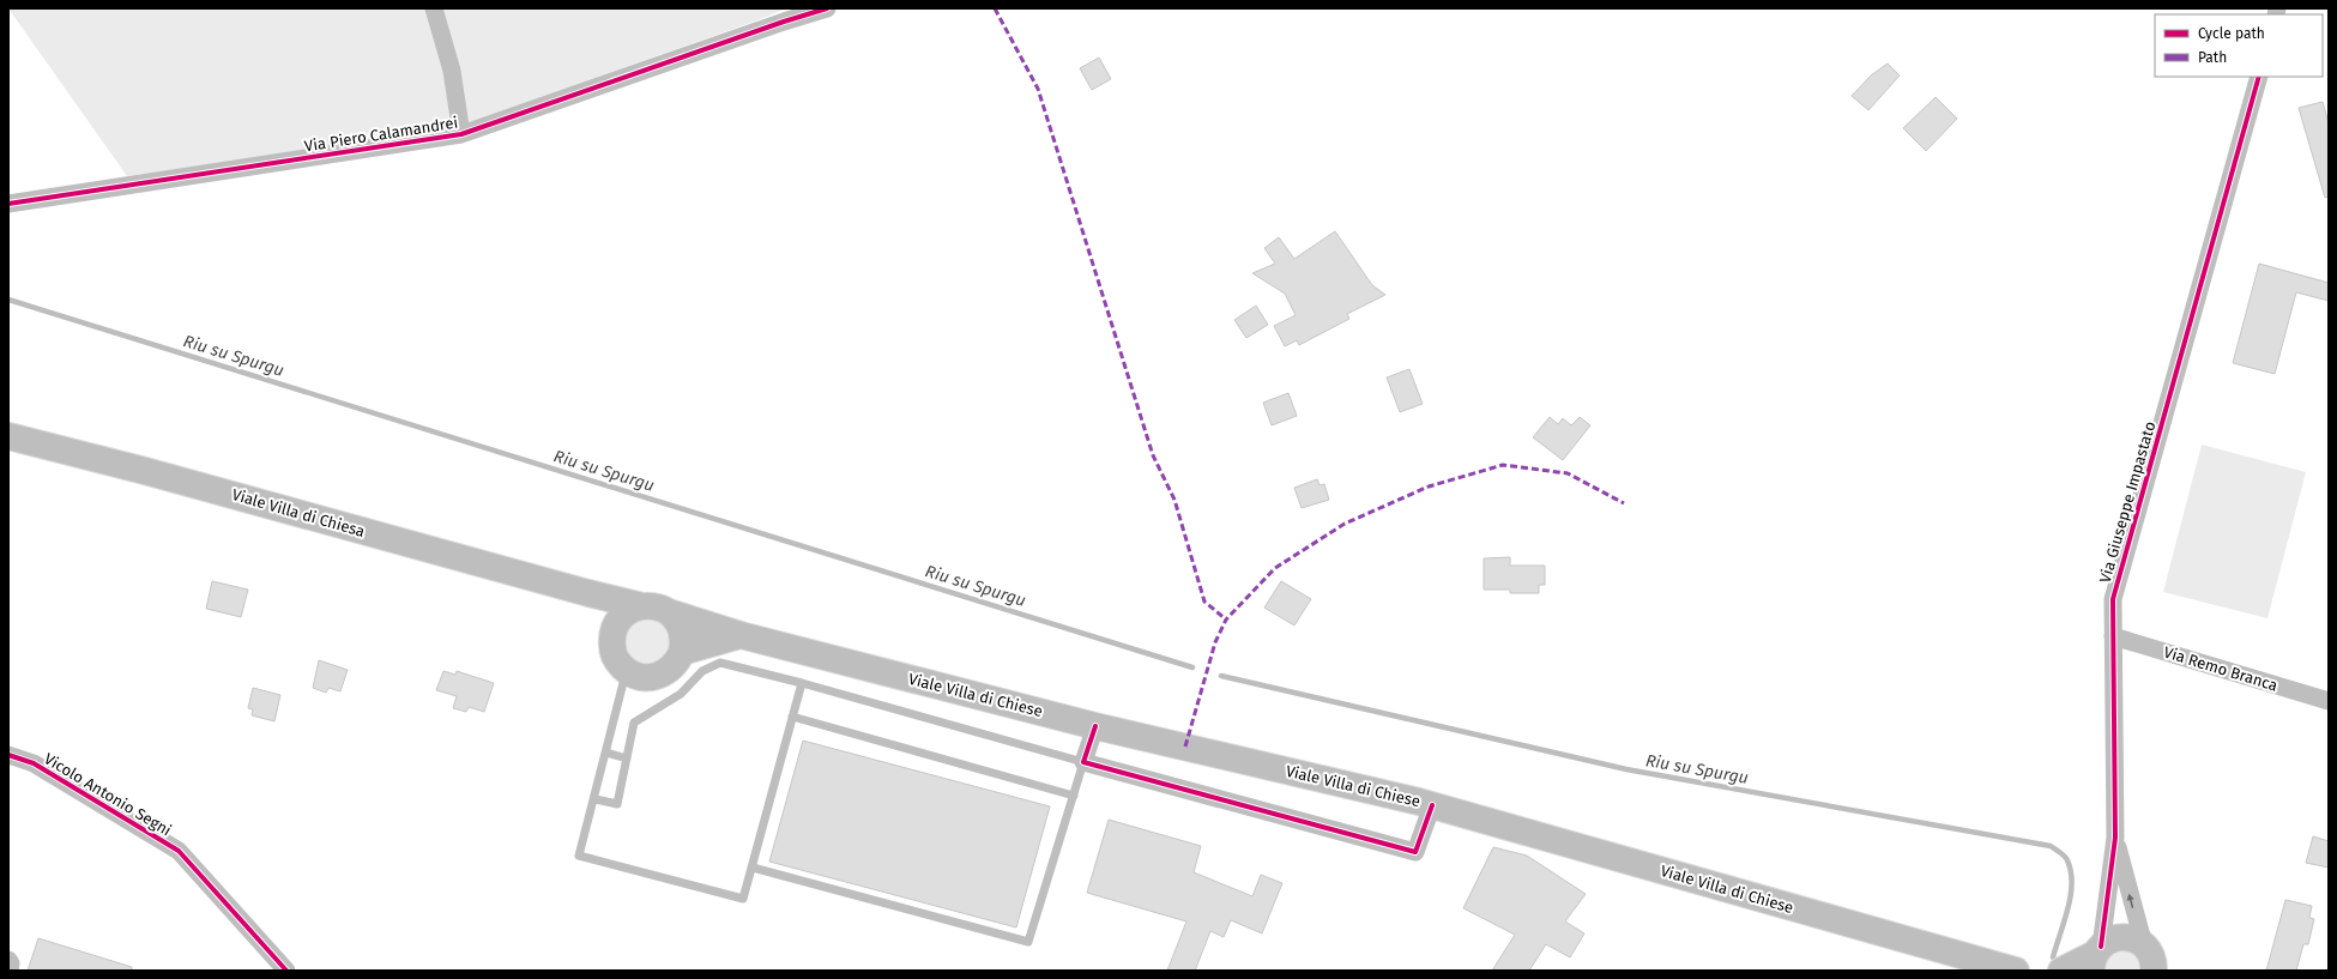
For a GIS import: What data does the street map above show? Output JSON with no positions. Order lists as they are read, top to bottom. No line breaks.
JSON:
{"streets":{"main road":["Viale Villa di Chiesa","Viale Villa di Chiese"],"street":["Via Piero Calamandrei","Via Giuseppe Impastato","Via Remo Branca","Vicolo Antonio Segni"]},"crossings":[["Via Giuseppe Impastato","Via Remo Branca"],["Viale Villa di Chiesa","Viale Villa di Chiese"]],"water":["Riu su Spurgu"],"legend":["Cycle path","Path"]}
